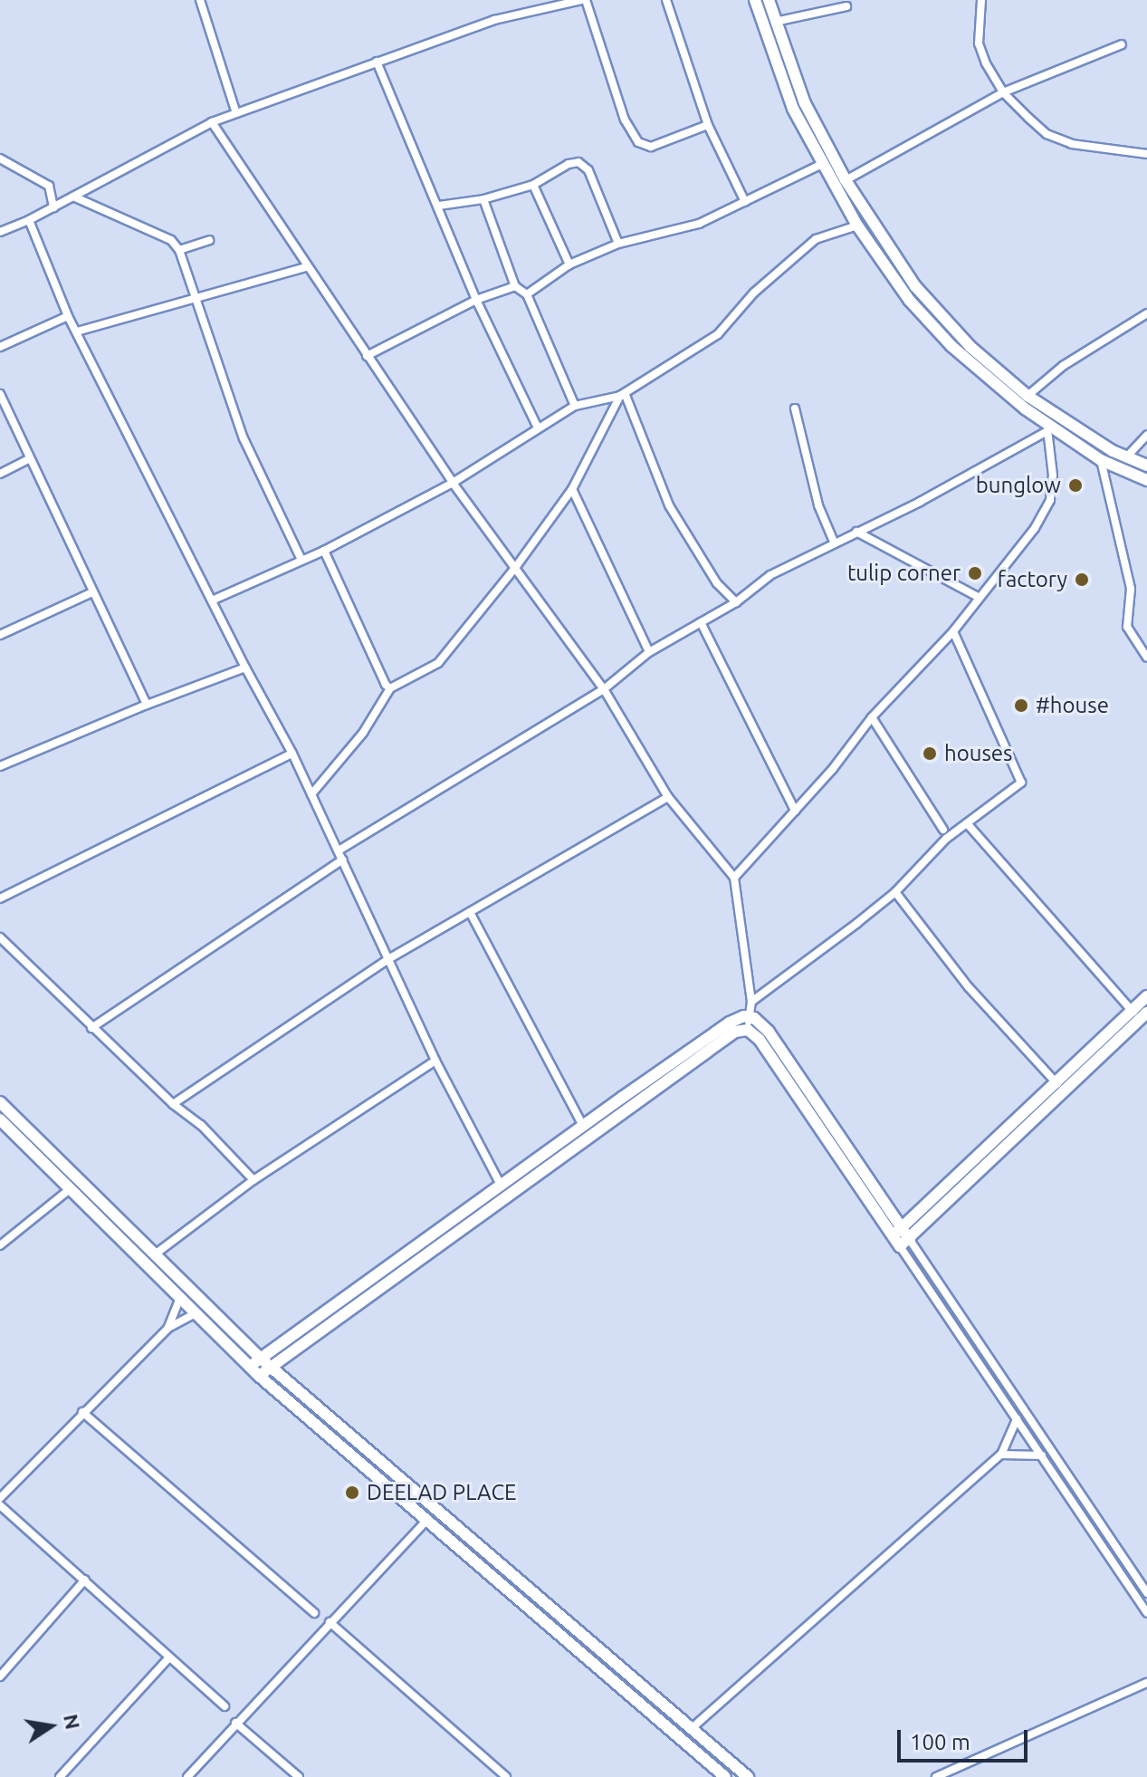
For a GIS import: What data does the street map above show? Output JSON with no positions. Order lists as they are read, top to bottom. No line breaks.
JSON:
{"places":["bunglow","tulip corner","factory","#house","houses","DEELAD PLACE"],"scale_bar":"100 m","north":"right"}
